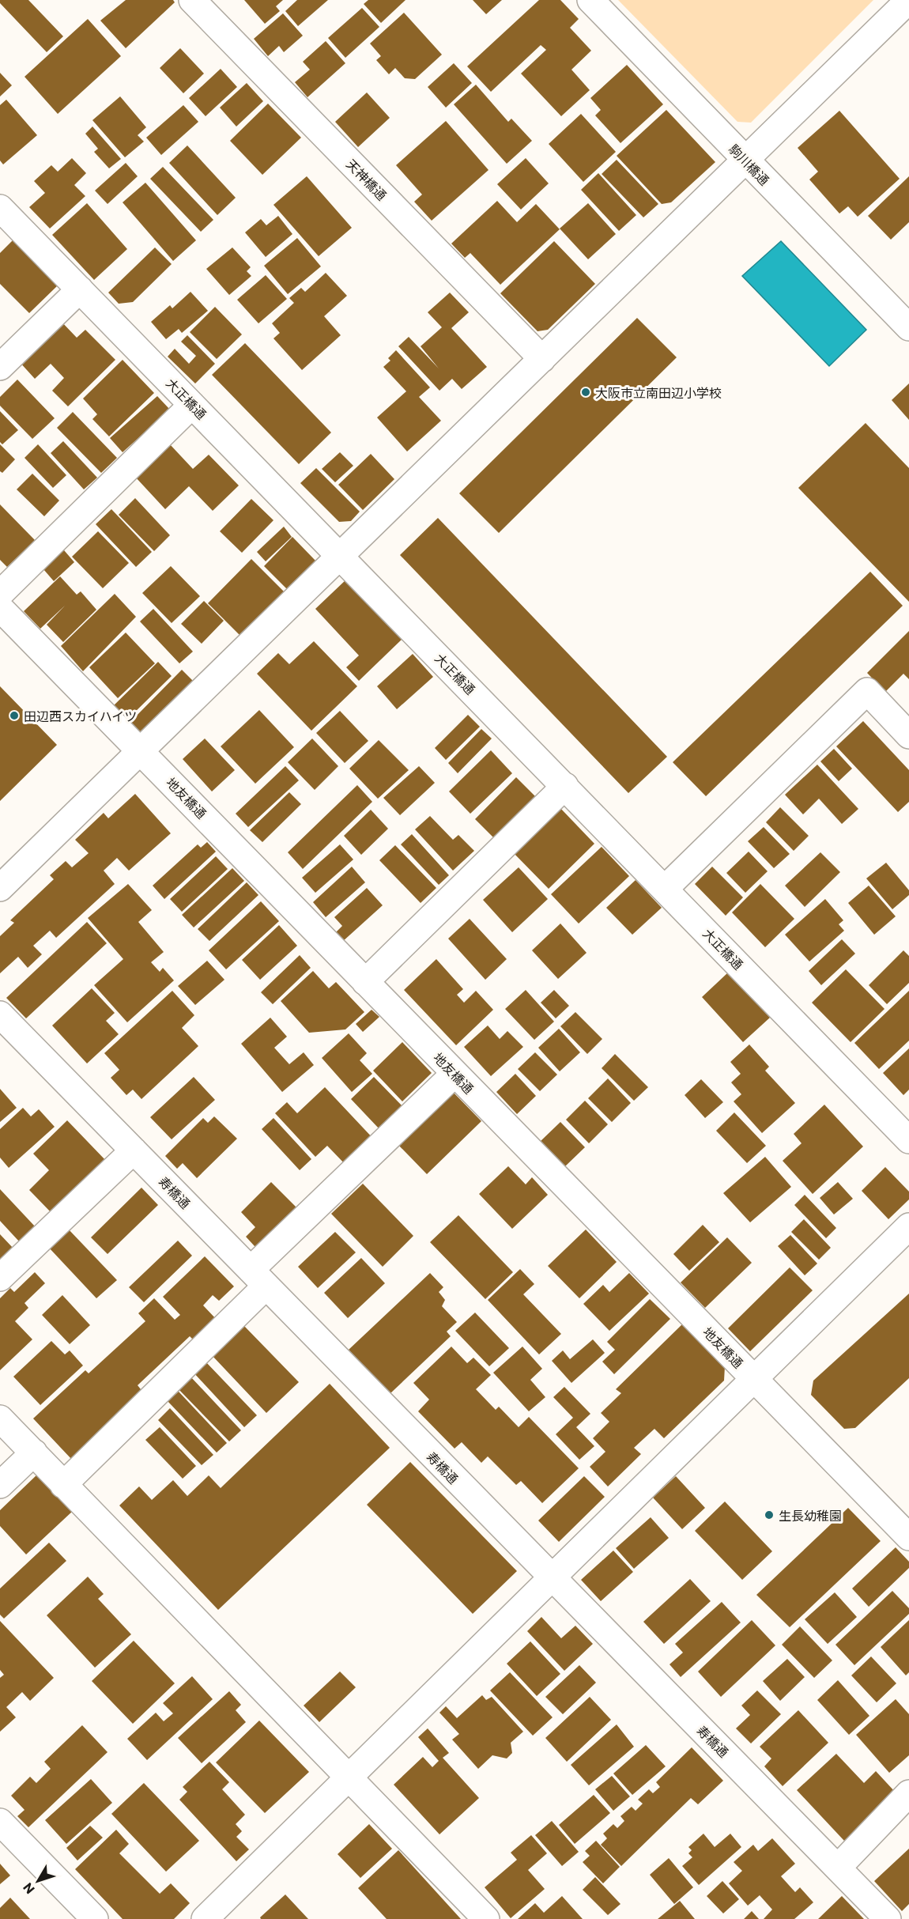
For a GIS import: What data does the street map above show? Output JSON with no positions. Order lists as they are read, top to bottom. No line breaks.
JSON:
{"streets":{"street":["駒川橋通","天神橋通","大正橋通","地友橋通","寿橋通"]},"places":["大阪市立南田辺小学校","田辺西スカイハイツ","生長幼稚園"],"north":"bottom left"}
